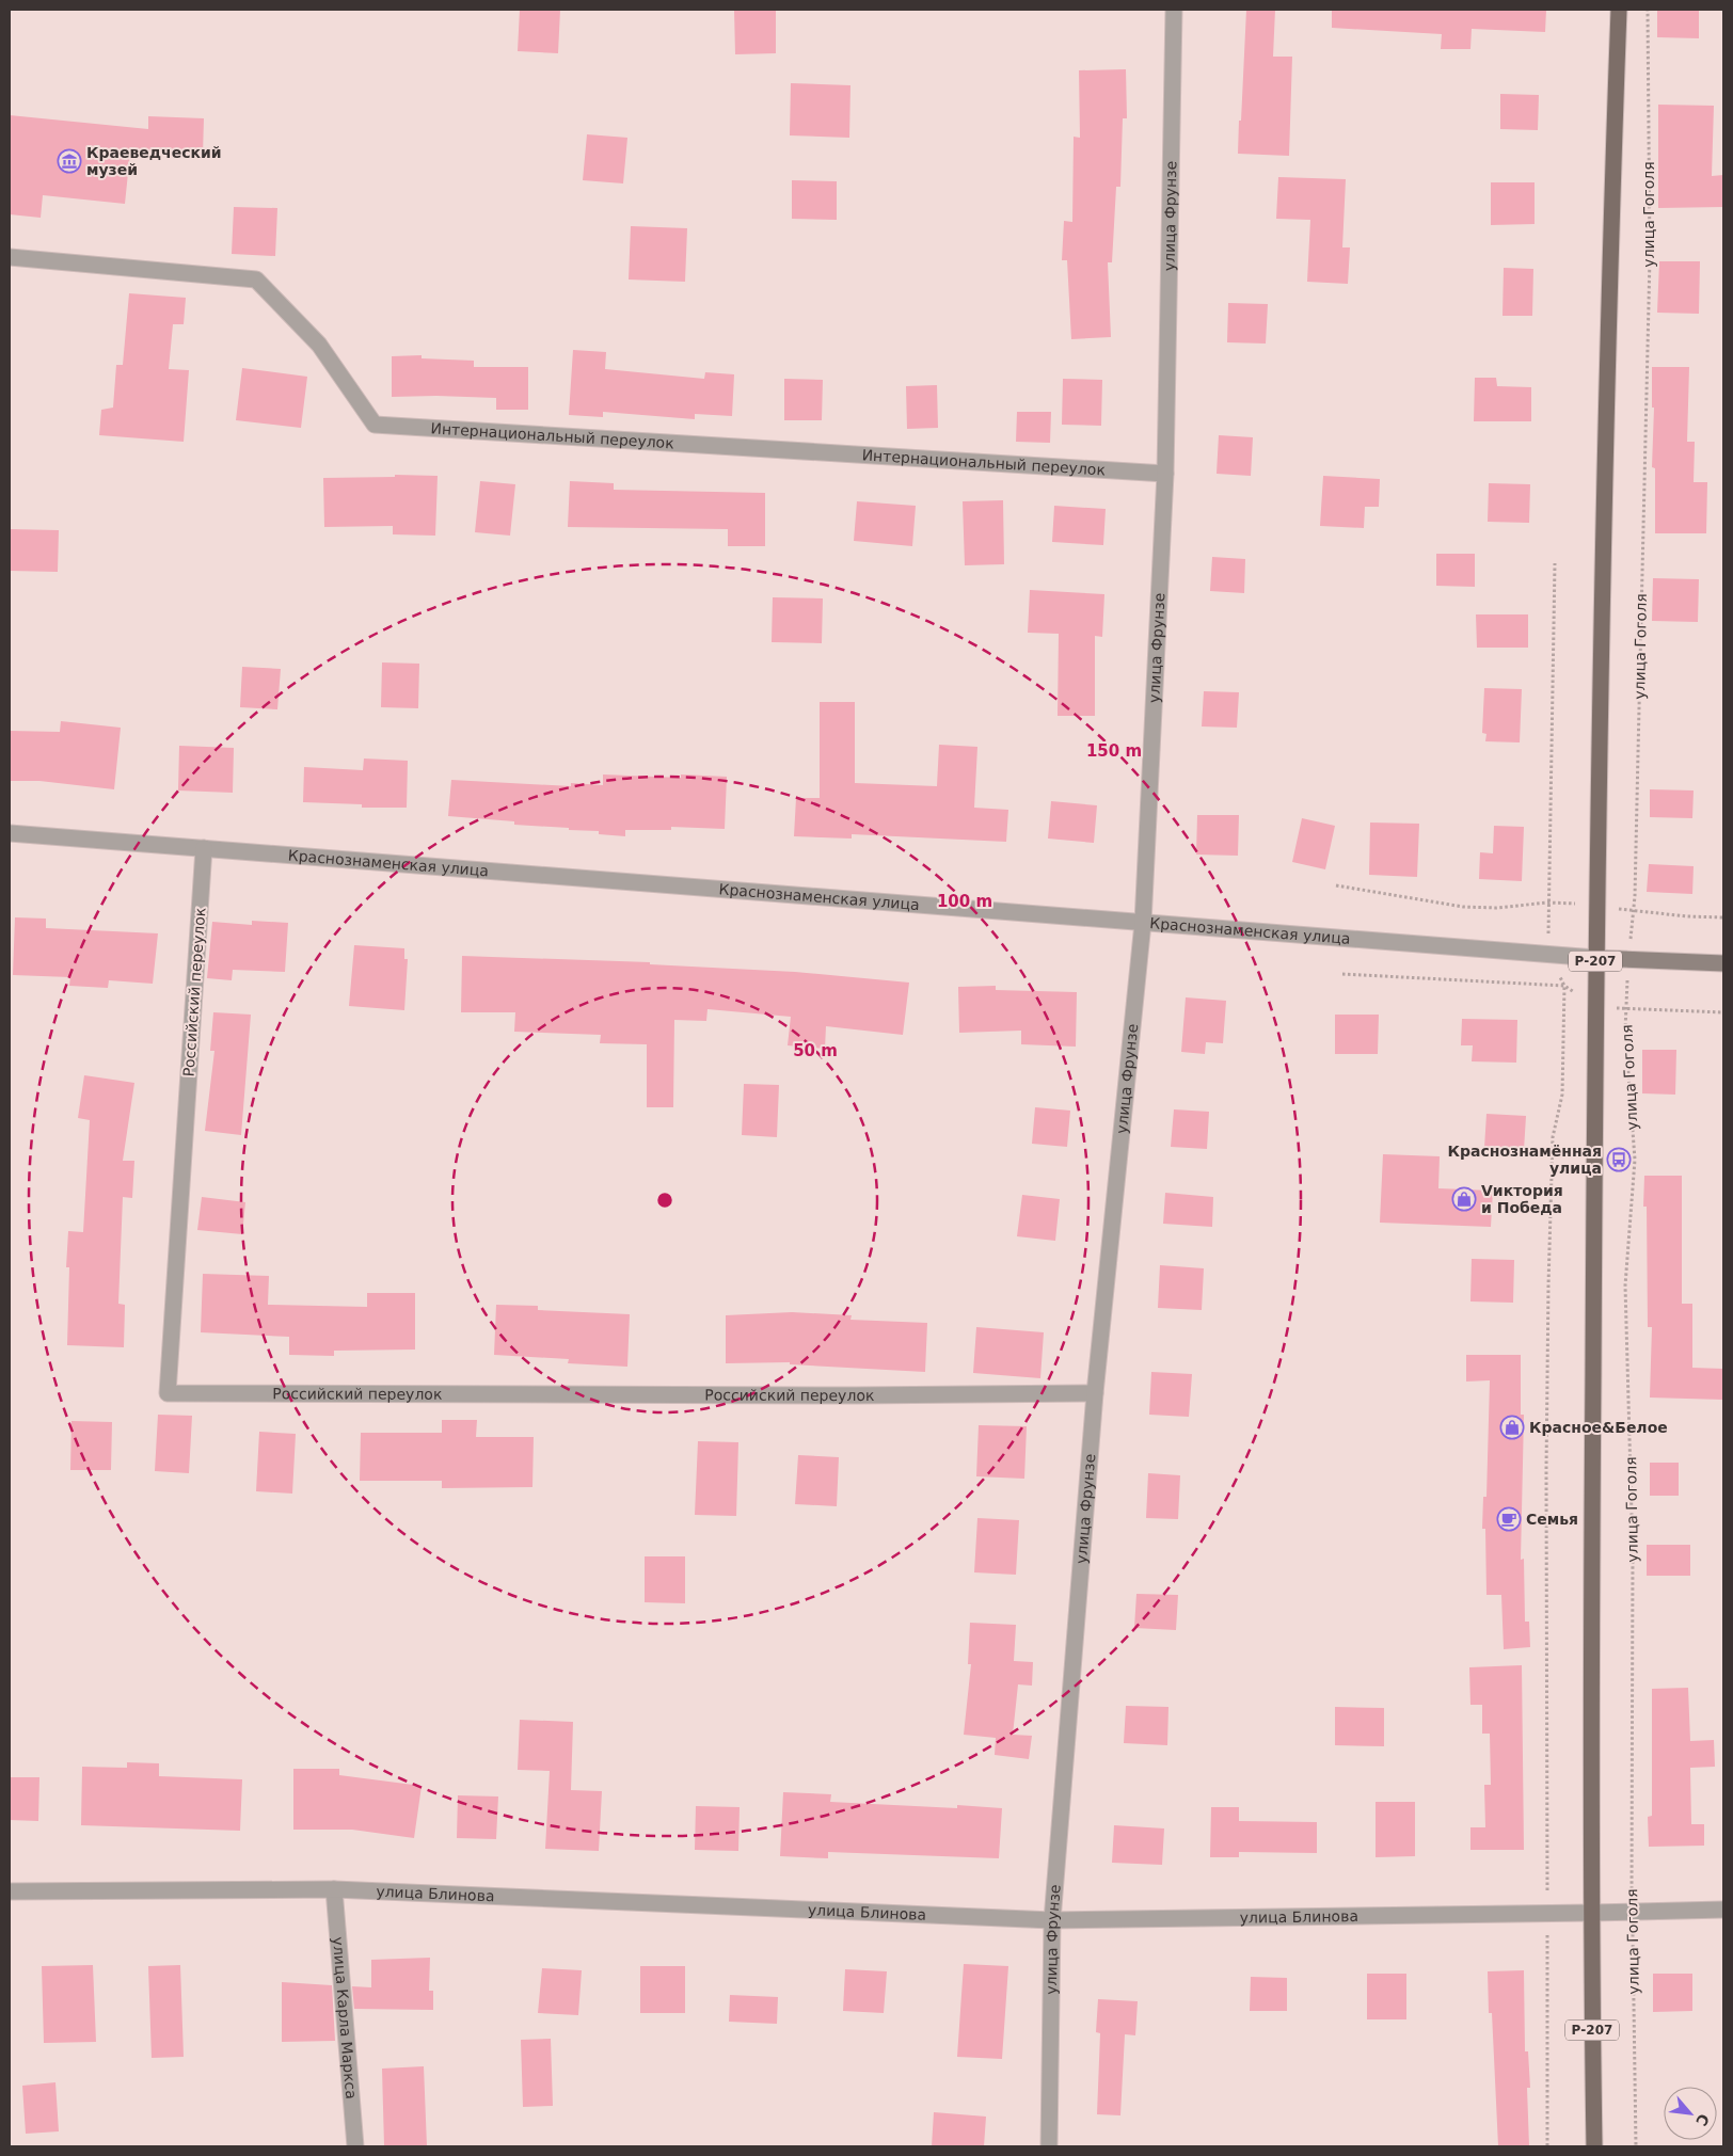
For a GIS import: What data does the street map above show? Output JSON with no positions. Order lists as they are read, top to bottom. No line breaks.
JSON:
{"streets":{"main road":["Р-207"],"street":["улица Фрунзе","Интернациональный переулок","Краснознаменская улица","Российский переулок","улица Блинова","улица Карла Маркса"],"path":["улица Гоголя"]},"crossings":[["улица Гоголя","Краснознаменская улица"],["улица Гоголя","улица Блинова"],["улица Фрунзе","Интернациональный переулок"],["улица Фрунзе","Краснознаменская улица"],["улица Фрунзе","Российский переулок"],["улица Фрунзе","улица Блинова"],["Краснознаменская улица","Р-207"],["Краснознаменская улица","Российский переулок"],["Р-207","улица Блинова"],["улица Блинова","улица Карла Маркса"]],"places":{"museum":["Краеведческий музей"],"bus stop":["Краснознамённая улица"],"shop":["Vиктория и Победа","Красное&Белое"],"cafe":["Семья"]},"north":"bottom right","rings":["150 m","100 m","50 m"]}
